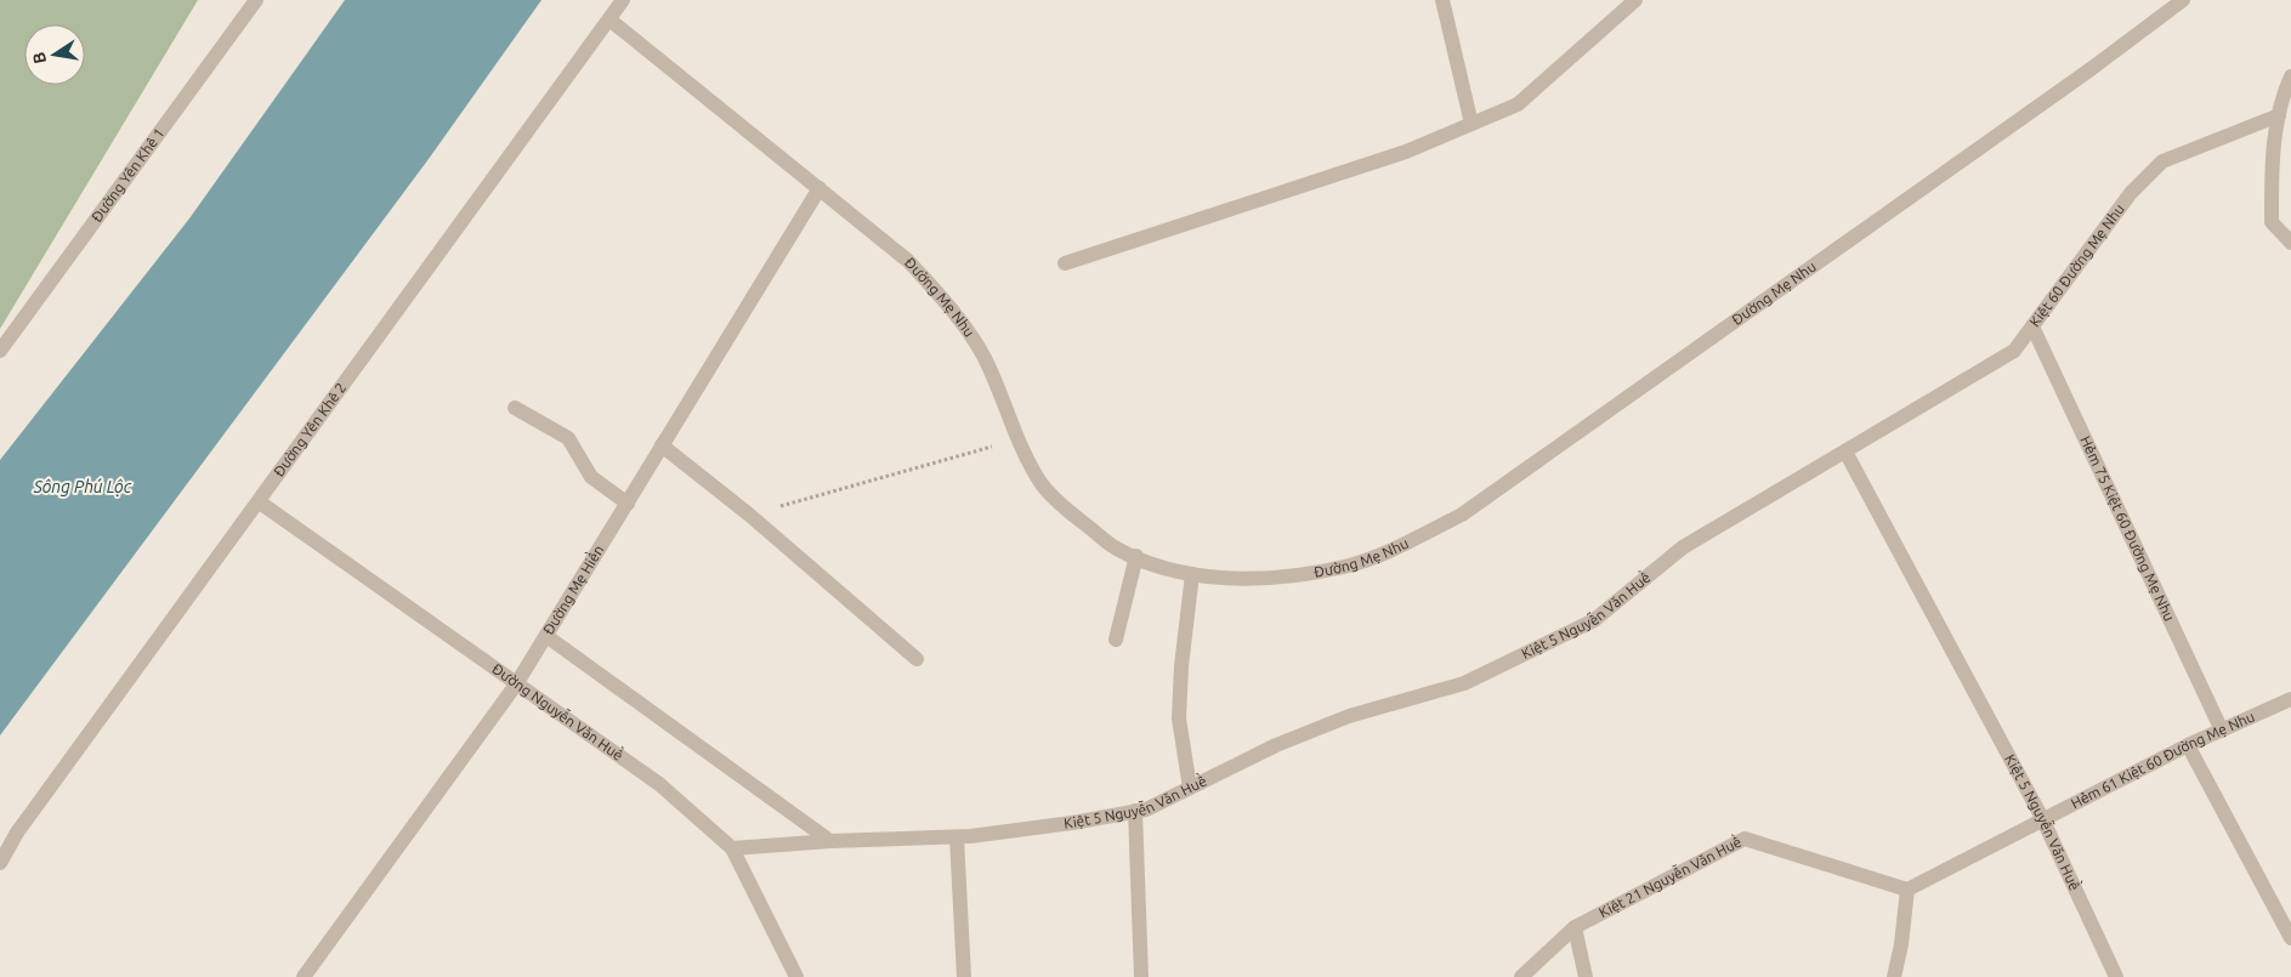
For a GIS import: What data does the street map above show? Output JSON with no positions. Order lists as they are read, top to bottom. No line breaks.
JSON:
{"streets":{"street":["Đường Yên Khê 1","Kiệt 60 Đường Mẹ Nhu","Đường Mẹ Nhu","Đường Yên Khê 2","Hẻm 75 Kiệt 60 Đường Mẹ Nhu","Đường Mẹ Hiền","Kiệt 5 Nguyễn Văn Huề","Đường Nguyễn Văn Huề","Hẻm 61 Kiệt 60 Đường Mẹ Nhu","Kiệt 21 Nguyễn Văn Huề"]},"crossings":[["Kiệt 60 Đường Mẹ Nhu","Hẻm 75 Kiệt 60 Đường Mẹ Nhu"],["Kiệt 60 Đường Mẹ Nhu","Kiệt 5 Nguyễn Văn Huề"],["Đường Mẹ Nhu","Đường Yên Khê 2"],["Đường Mẹ Nhu","Đường Mẹ Hiền"],["Đường Yên Khê 2","Đường Nguyễn Văn Huề"],["Hẻm 75 Kiệt 60 Đường Mẹ Nhu","Hẻm 61 Kiệt 60 Đường Mẹ Nhu"],["Đường Mẹ Hiền","Đường Nguyễn Văn Huề"],["Kiệt 5 Nguyễn Văn Huề","Đường Nguyễn Văn Huề"],["Kiệt 5 Nguyễn Văn Huề","Hẻm 61 Kiệt 60 Đường Mẹ Nhu"],["Hẻm 61 Kiệt 60 Đường Mẹ Nhu","Kiệt 21 Nguyễn Văn Huề"]],"water":["Sông Phú Lộc"],"north":"left"}
